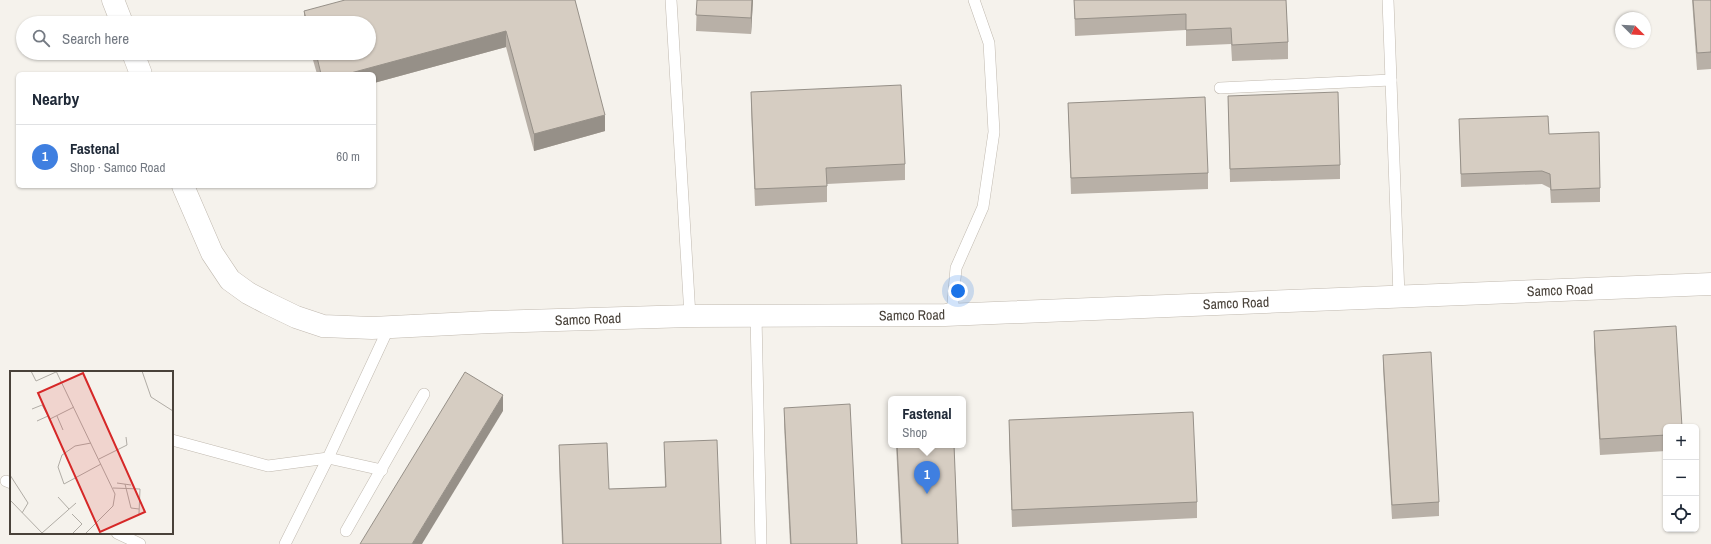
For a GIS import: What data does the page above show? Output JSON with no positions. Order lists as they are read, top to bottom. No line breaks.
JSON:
{"streets":{"street":["Samco Road"]},"north":"bottom right","page":{"search":"Search here","heading":"Nearby","list":[{"mark":"1","name":"Fastenal","note":"Shop · Samco Road","value":"60 m"}],"popup":["Fastenal","Shop"],"map_buttons":["+","−"],"pins":"1"}}
